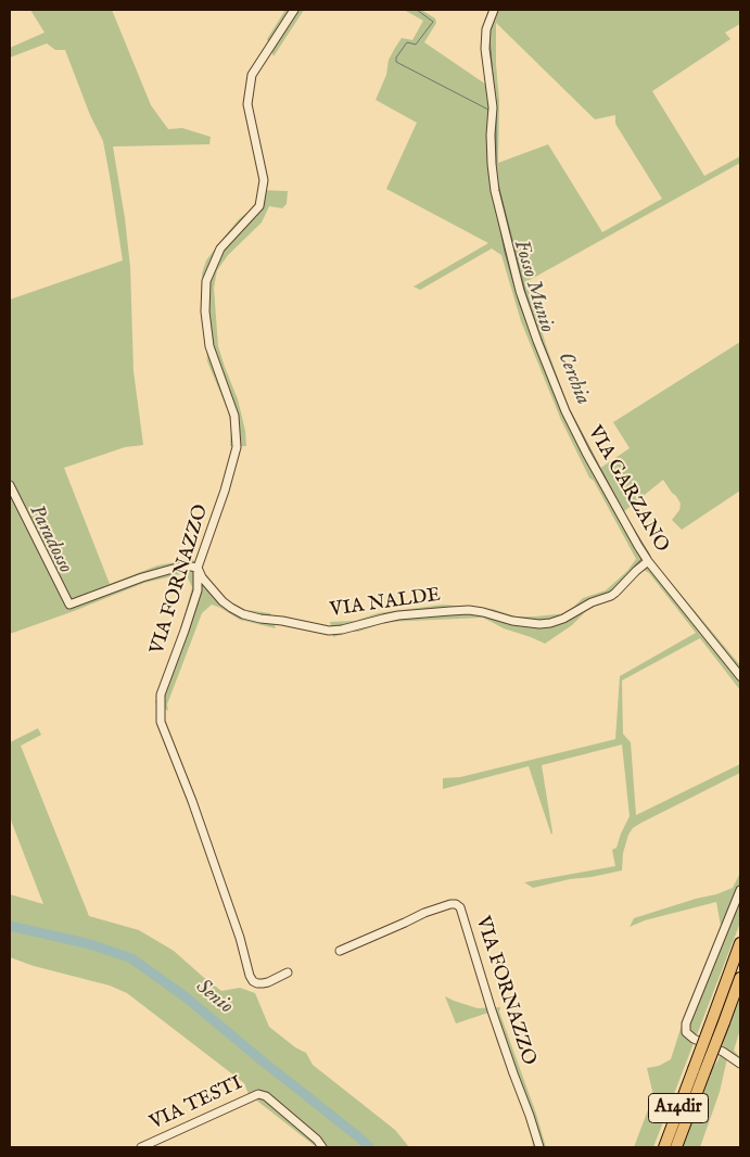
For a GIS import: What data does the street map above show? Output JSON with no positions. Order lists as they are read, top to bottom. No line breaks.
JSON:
{"streets":{"highway":["A14dir"],"street":["VIA GARZANO","VIA FORNAZZO","VIA NALDE","VIA TESTI"]},"crossings":[["VIA GARZANO","VIA NALDE"],["VIA FORNAZZO","VIA NALDE"]],"water":["Fosso Munio","Cerchia","Paradosso","Senio"]}
